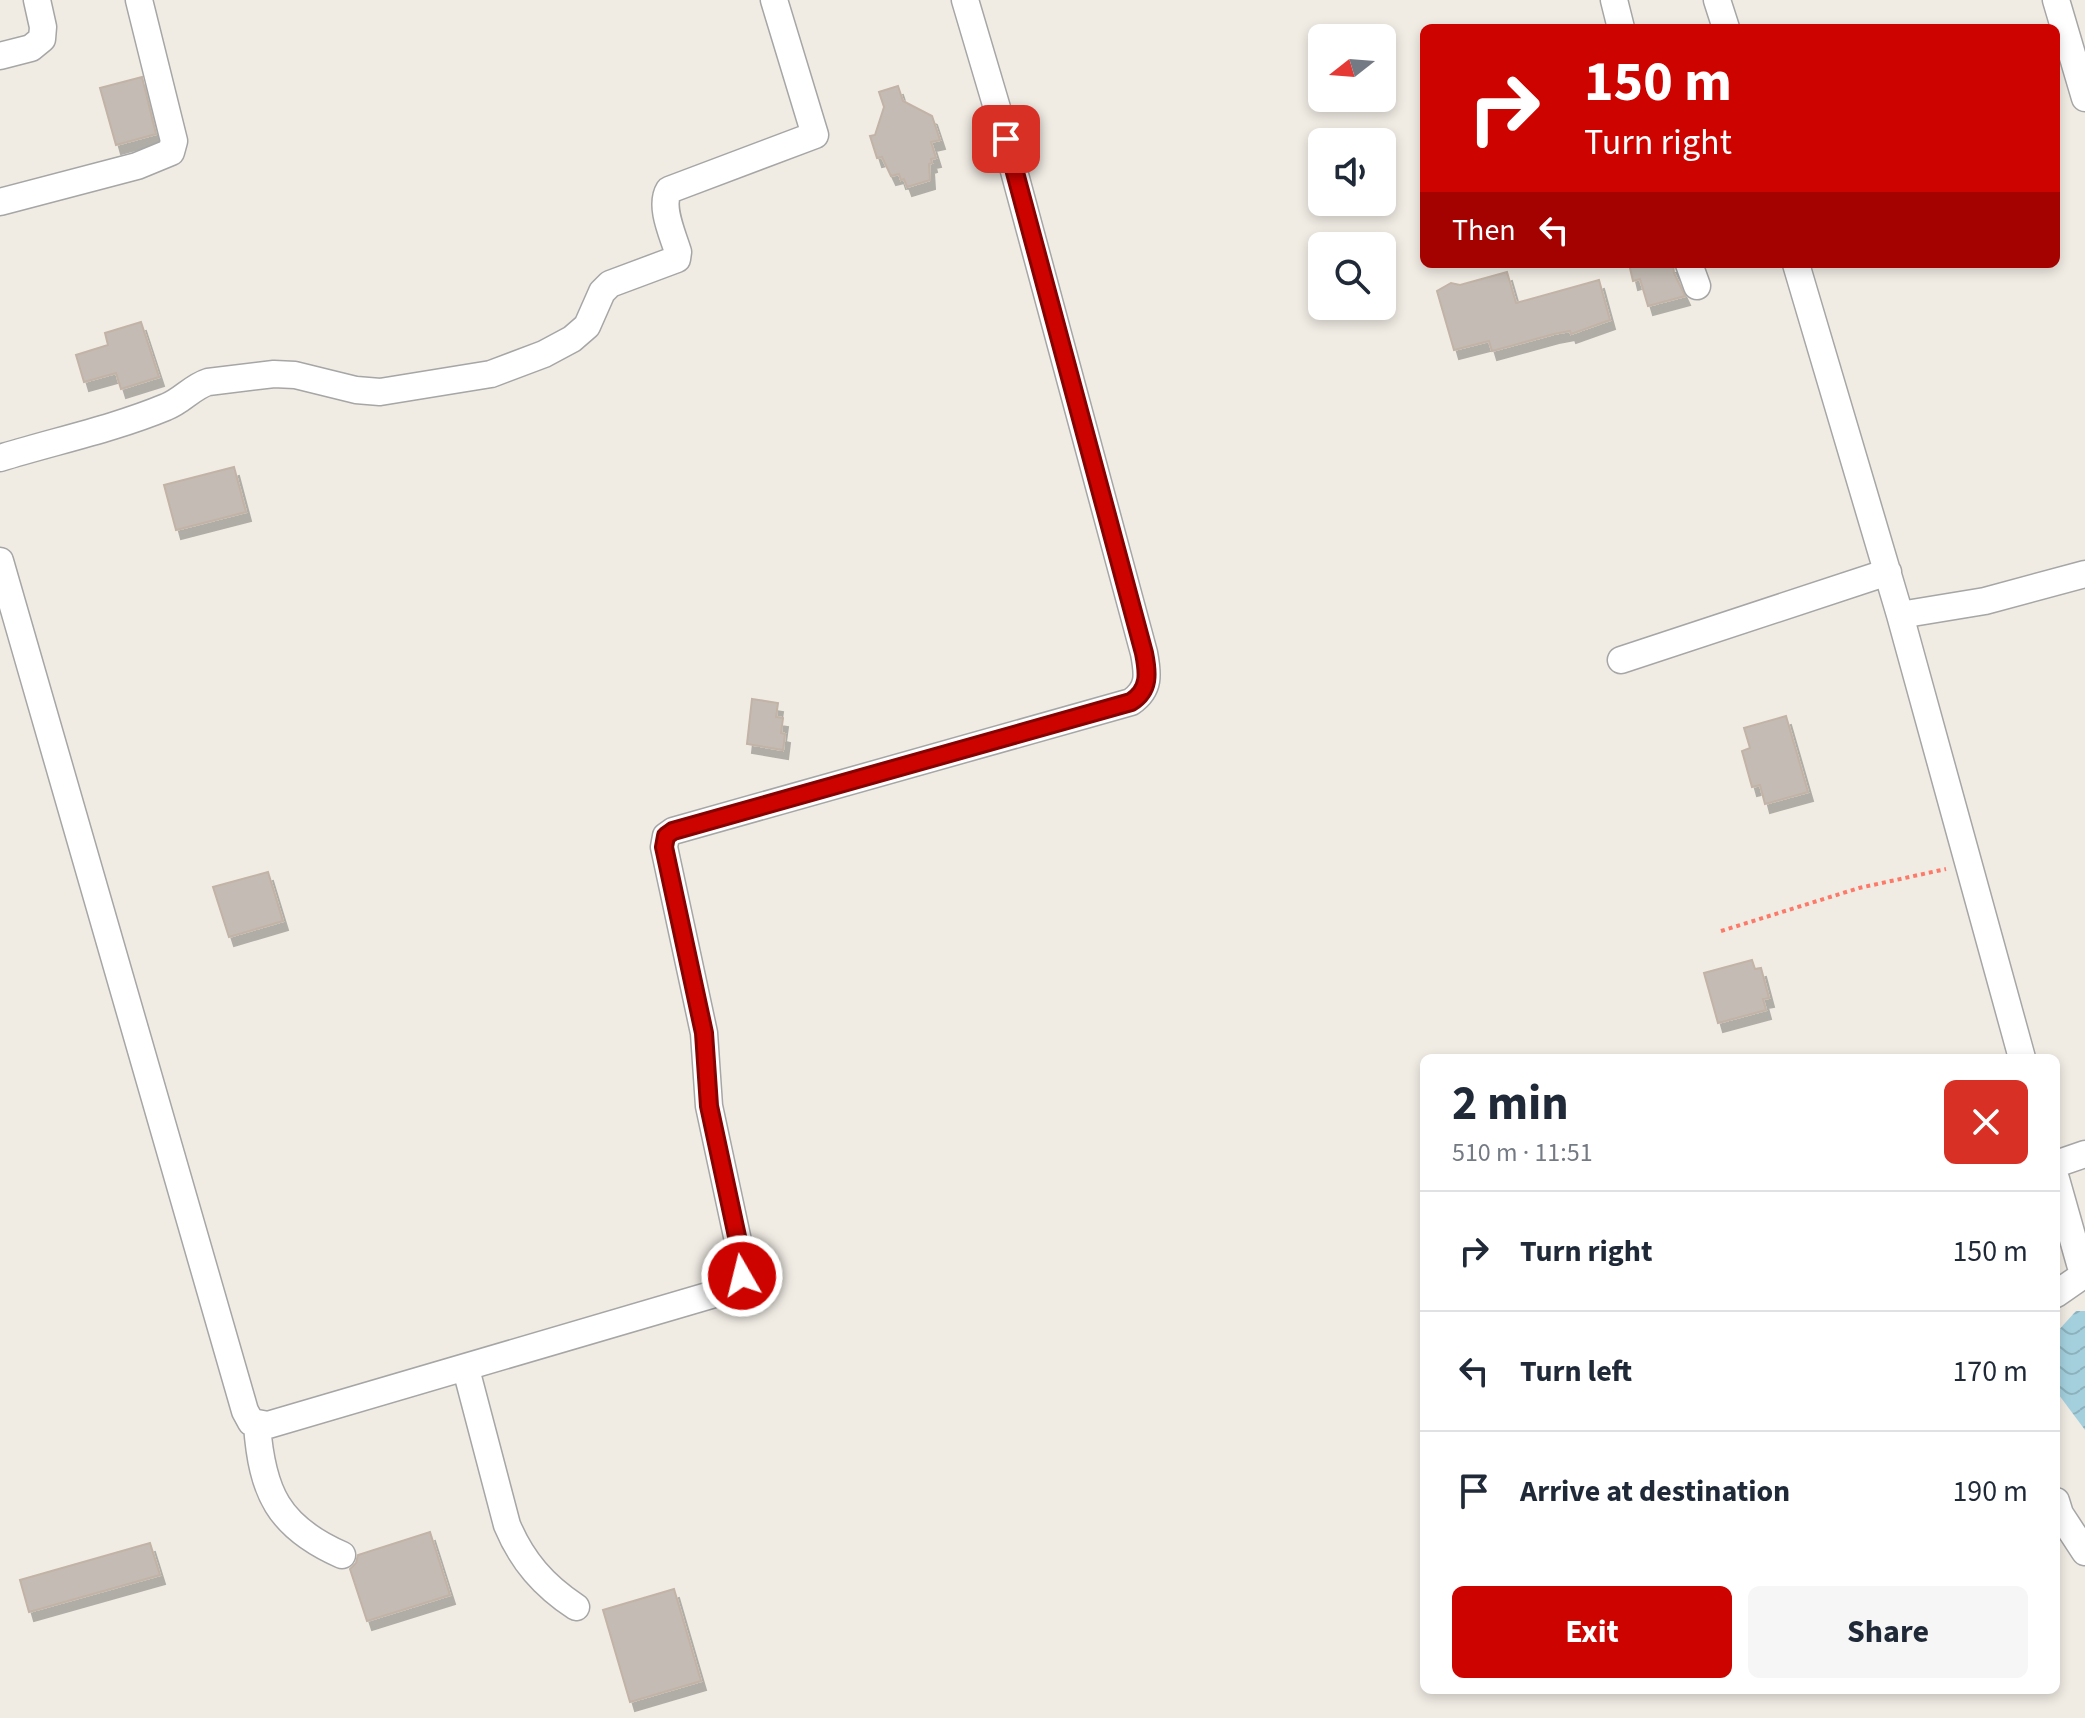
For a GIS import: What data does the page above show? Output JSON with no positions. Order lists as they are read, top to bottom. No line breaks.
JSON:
{"north":"left","page":{"turn":["150 m","Turn right"],"then":"Then","heading":["2 min","510 m · 11:51"],"list":[{"name":"Turn right","value":"150 m"},{"name":"Turn left","value":"170 m"},{"name":"Arrive at destination","value":"190 m"}],"buttons":["Exit","Share"]}}
